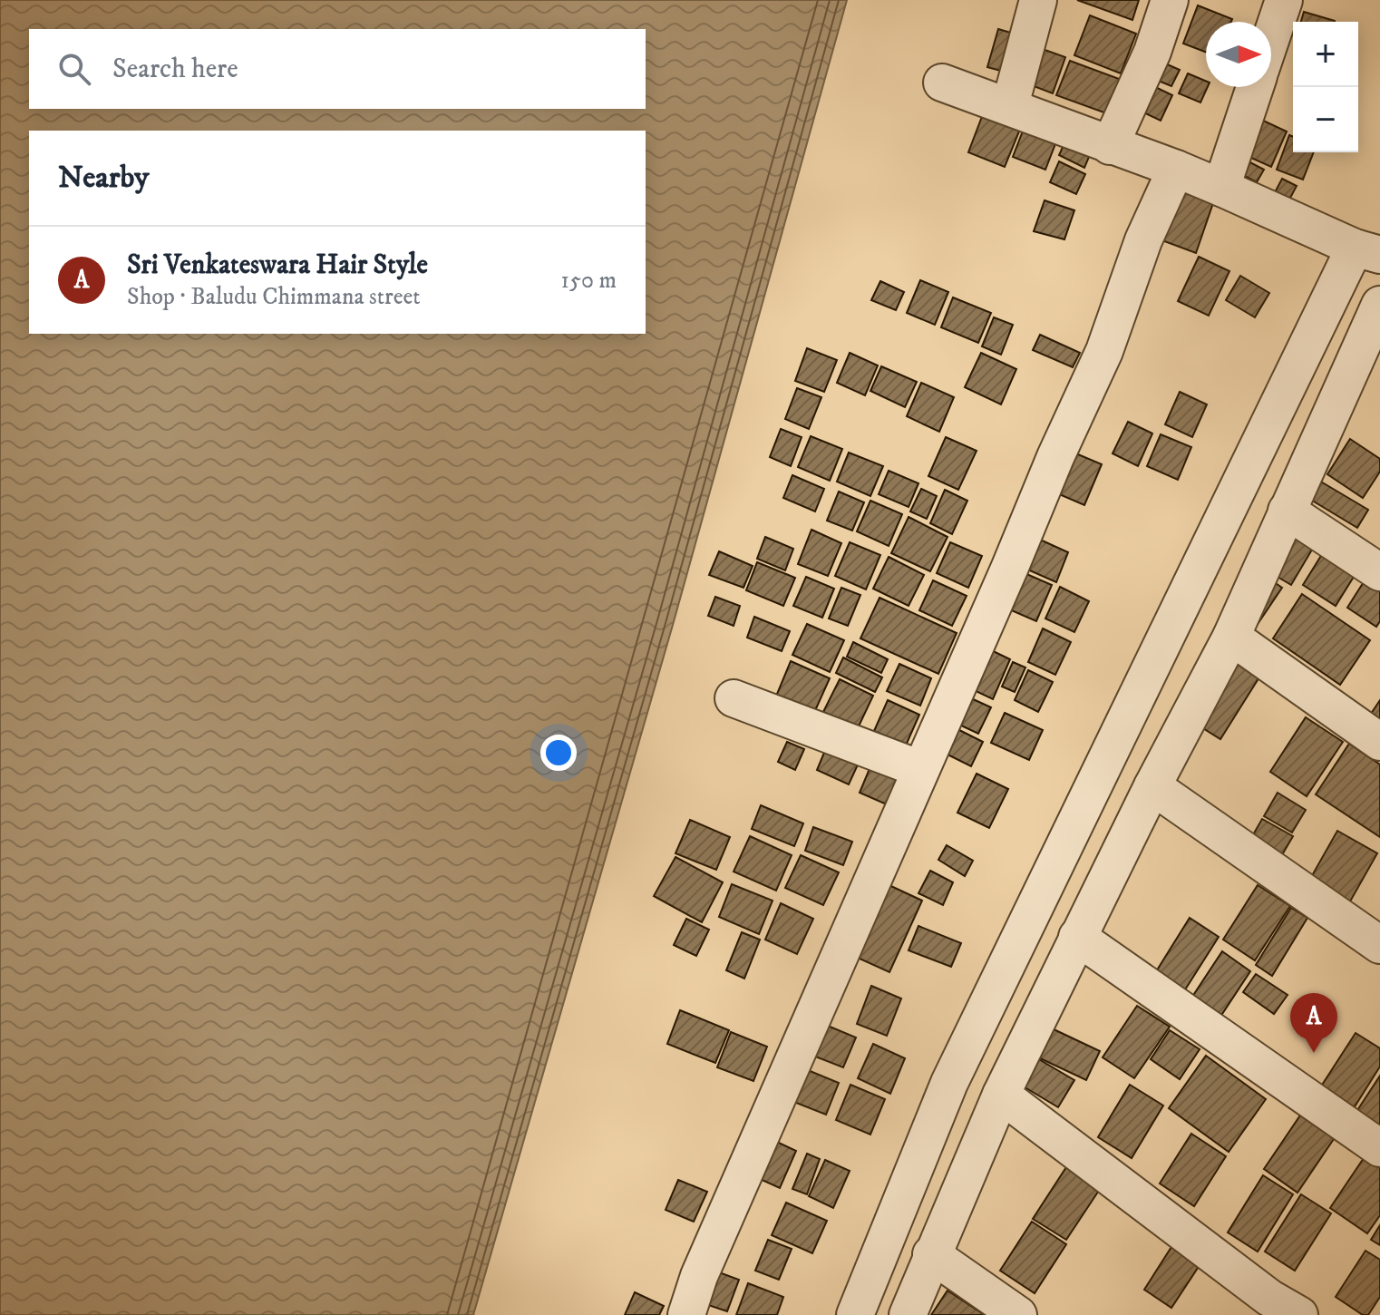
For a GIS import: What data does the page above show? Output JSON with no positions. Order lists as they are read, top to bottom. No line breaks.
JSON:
{"north":"right","page":{"map_buttons":["+","−"],"search":"Search here","heading":"Nearby","list":[{"mark":"A","name":"Sri Venkateswara Hair Style","note":"Shop · Baludu Chimmana street","value":"150 m"}],"pins":"A"}}
